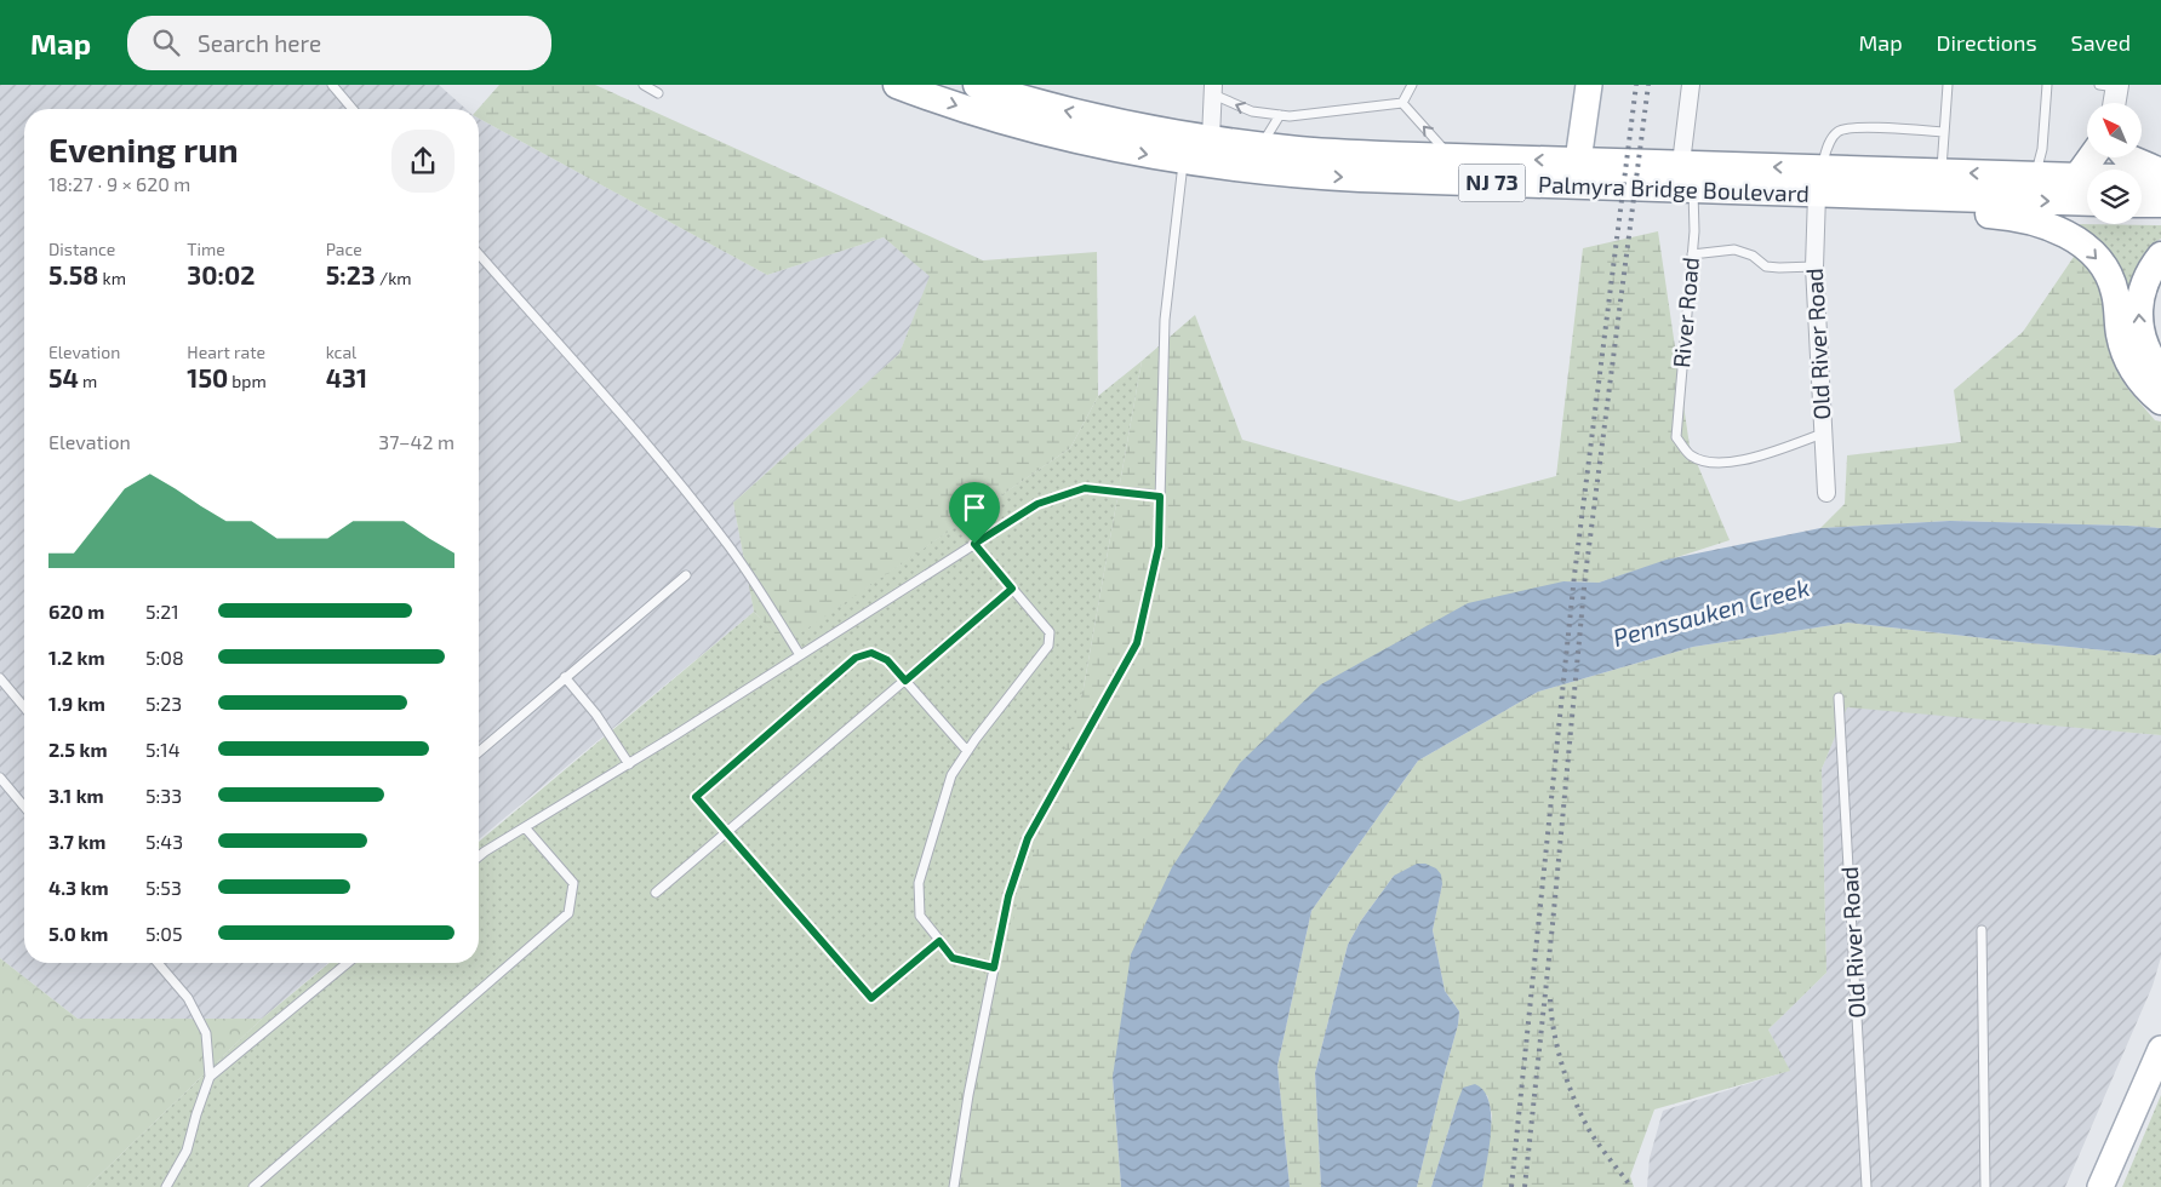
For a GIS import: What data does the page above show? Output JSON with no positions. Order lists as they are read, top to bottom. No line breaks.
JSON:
{"streets":{"highway":["NJ 73","Palmyra Bridge Boulevard"],"street":["Old River Road"],"lane":["River Road"]},"crossings":[["Palmyra Bridge Boulevard","River Road"],["Palmyra Bridge Boulevard","Old River Road"],["River Road","Old River Road"]],"water":["Pennsauken Creek"],"north":"top left","page":{"header":"Map","search":"Search here","nav":["Map","Directions","Saved"],"heading":["Evening run","18:27 · 9 × 620 m"],"stats":[["Distance","5.58 km"],["Time","30:02"],["Pace","5:23 /km"],["Elevation","54 m"],["Heart rate","150 bpm"],["kcal","431"]],"chart":["Elevation","37–42 m"],"list":[{"name":"620 m","note":"5:21"},{"name":"1.2 km","note":"5:08"},{"name":"1.9 km","note":"5:23"},{"name":"2.5 km","note":"5:14"},{"name":"3.1 km","note":"5:33"},{"name":"3.7 km","note":"5:43"},{"name":"4.3 km","note":"5:53"},{"name":"5.0 km","note":"5:05"}]}}
